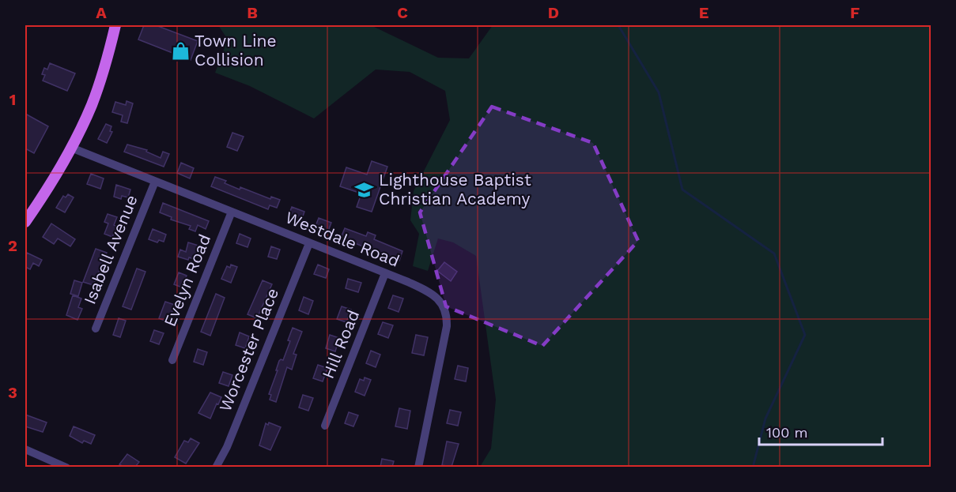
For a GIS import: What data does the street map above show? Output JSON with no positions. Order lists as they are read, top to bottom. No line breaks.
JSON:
{"streets":{"street":["Westdale Road","Isabell Avenue","Evelyn Road","Hill Road","Worcester Place"]},"crossings":[["Westdale Road","Isabell Avenue"],["Westdale Road","Evelyn Road"],["Westdale Road","Hill Road"],["Westdale Road","Worcester Place"]],"places":{"shop":["Town Line Collision"],"school or university":["Lighthouse Baptist Christian Academy"]},"scale_bar":"100 m","grid":{"columns":["A","B","C","D","E","F"],"rows":["1","2","3"]}}
